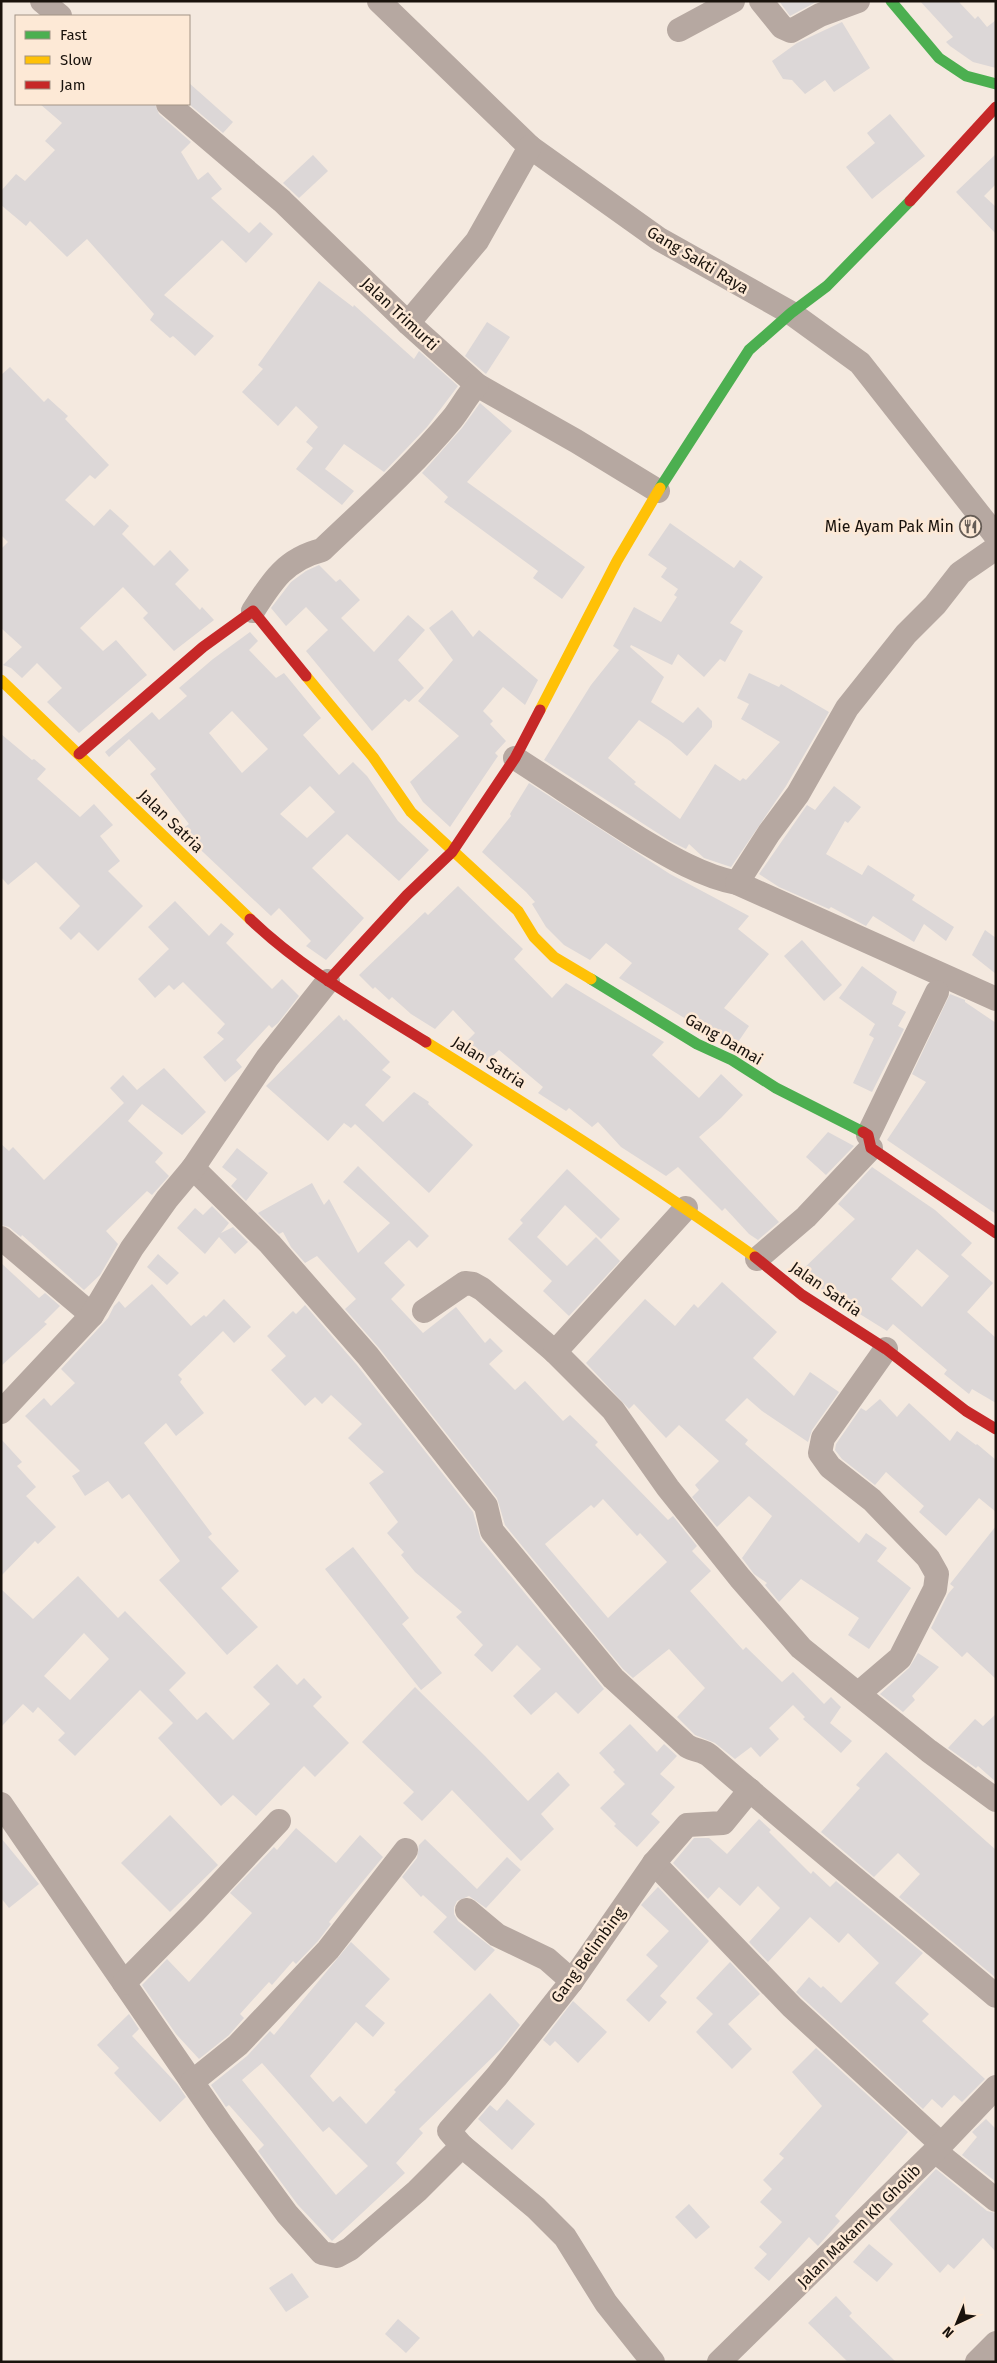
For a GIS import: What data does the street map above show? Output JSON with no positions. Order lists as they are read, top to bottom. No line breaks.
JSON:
{"streets":{"main road":["Jalan Satria","Gang Damai"],"street":["Gang Sakti Raya","Jalan Trimurti","Gang Belimbing","Jalan Makam Kh Gholib"]},"places":{"restaurant":["Mie Ayam Pak Min"]},"legend":["Fast","Slow","Jam"],"north":"bottom left"}
